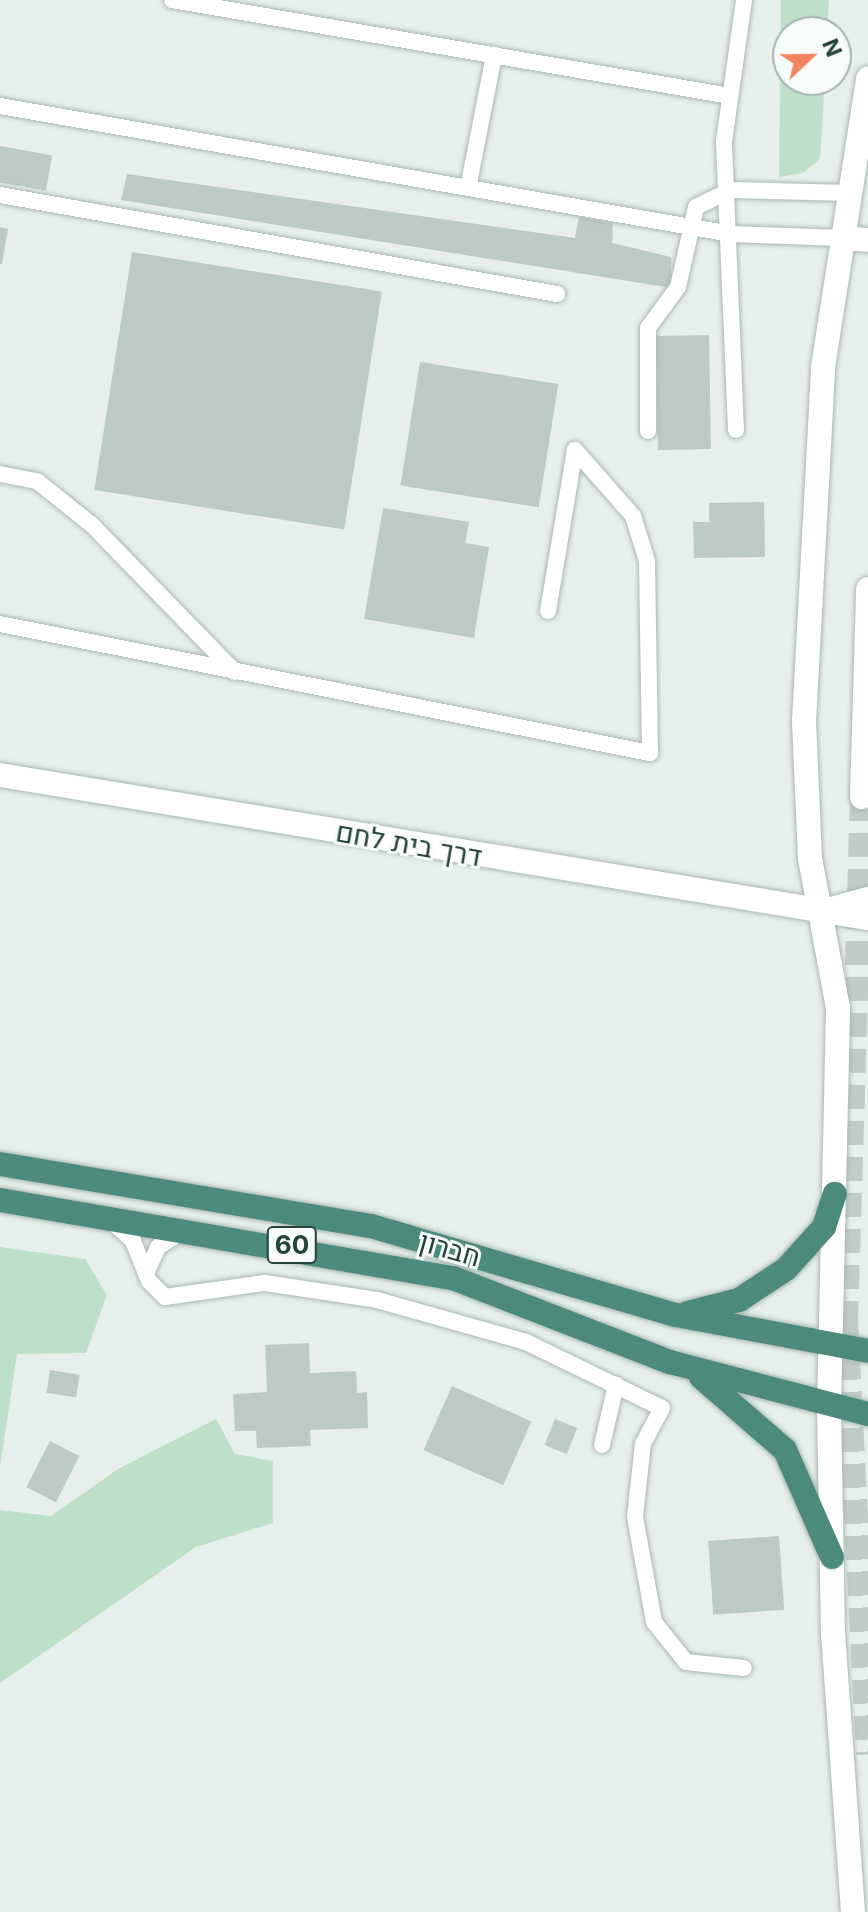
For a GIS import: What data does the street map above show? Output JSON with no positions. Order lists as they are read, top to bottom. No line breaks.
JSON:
{"streets":{"highway":["60","חברון"],"main road":["דרך בית לחם"]},"north":"right"}
